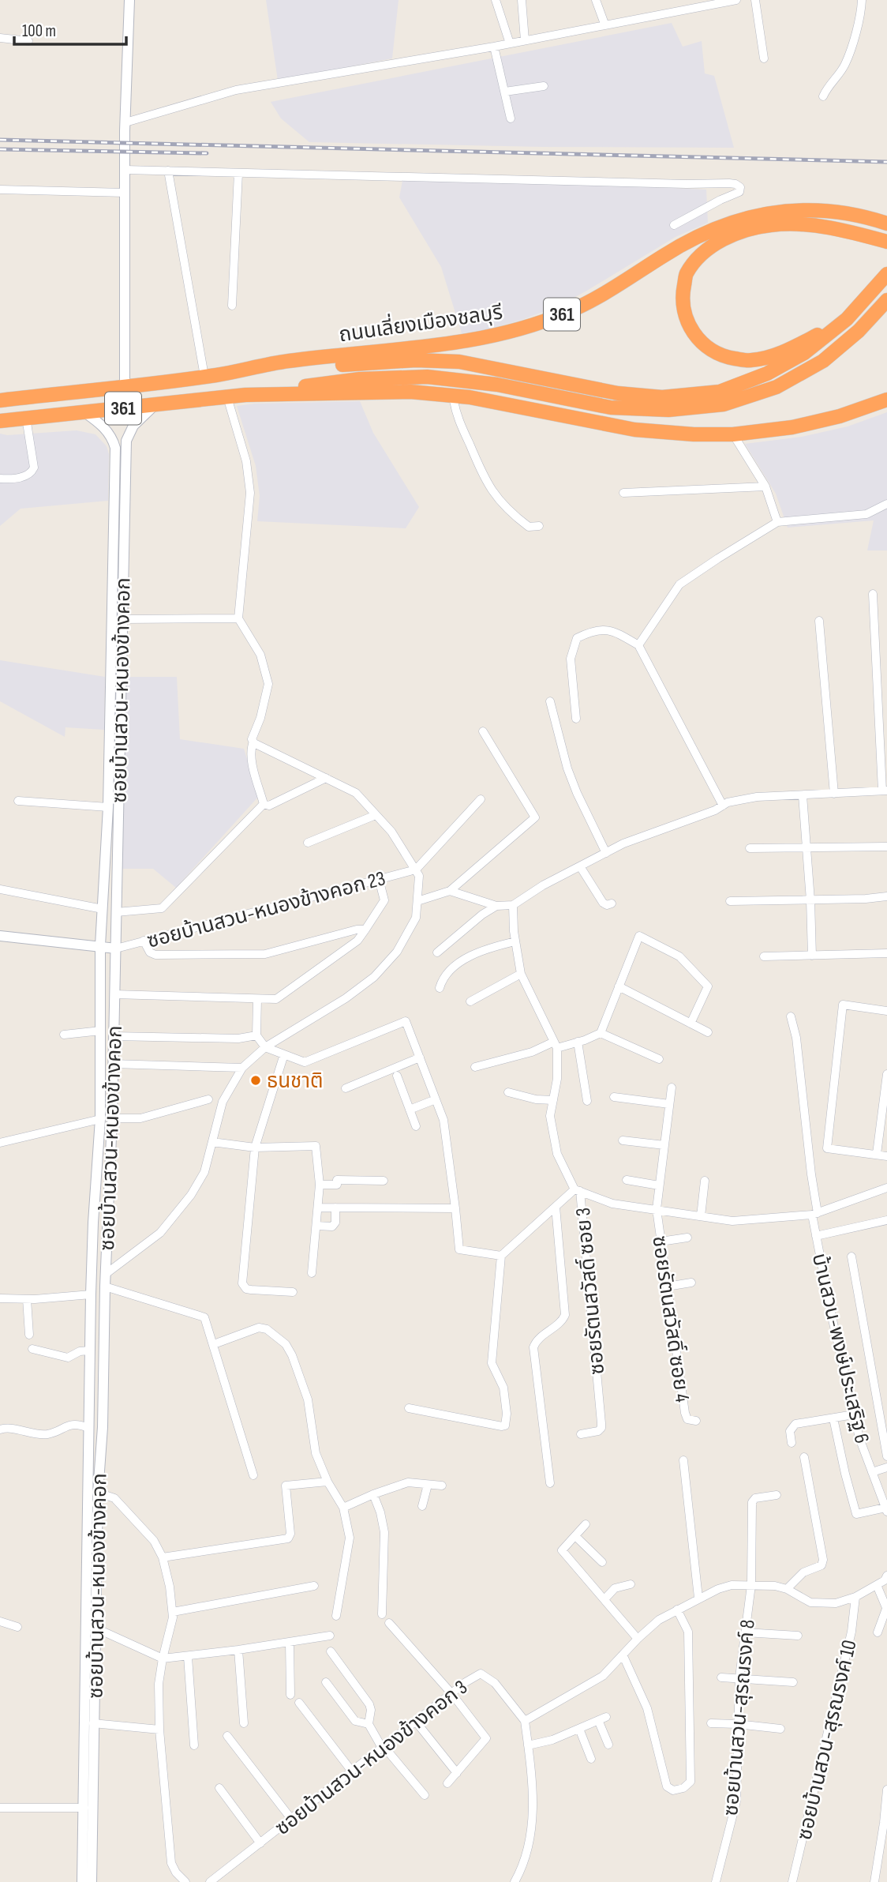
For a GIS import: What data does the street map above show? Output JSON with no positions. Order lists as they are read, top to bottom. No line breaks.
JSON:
{"streets":{"highway":["361","ถนนเลี่ยงเมืองชลบุรี"],"main road":["ซอยบ้านสวน-หนองข้างคอก"],"street":["ซอยบ้านสวน-หนองข้างคอก 23","ซอยรัตนสวัสดิ์ ซอย 3","ซอยรัตนสวัสดิ์ ซอย 4","บ้านสวน-พงษ์ประเสริฐ 6","ซอยบ้านสวน-สุรณรงค์ 8","ซอยบ้านสวน-สุรณรงค์ 10","ซอยบ้านสวน-หนองข้างคอก 3"]},"crossings":[["361","ซอยบ้านสวน-หนองข้างคอก"],["ซอยบ้านสวน-หนองข้างคอก","ซอยบ้านสวน-หนองข้างคอก 23"]],"places":["ธนชาติ"],"scale_bar":"100 m"}
